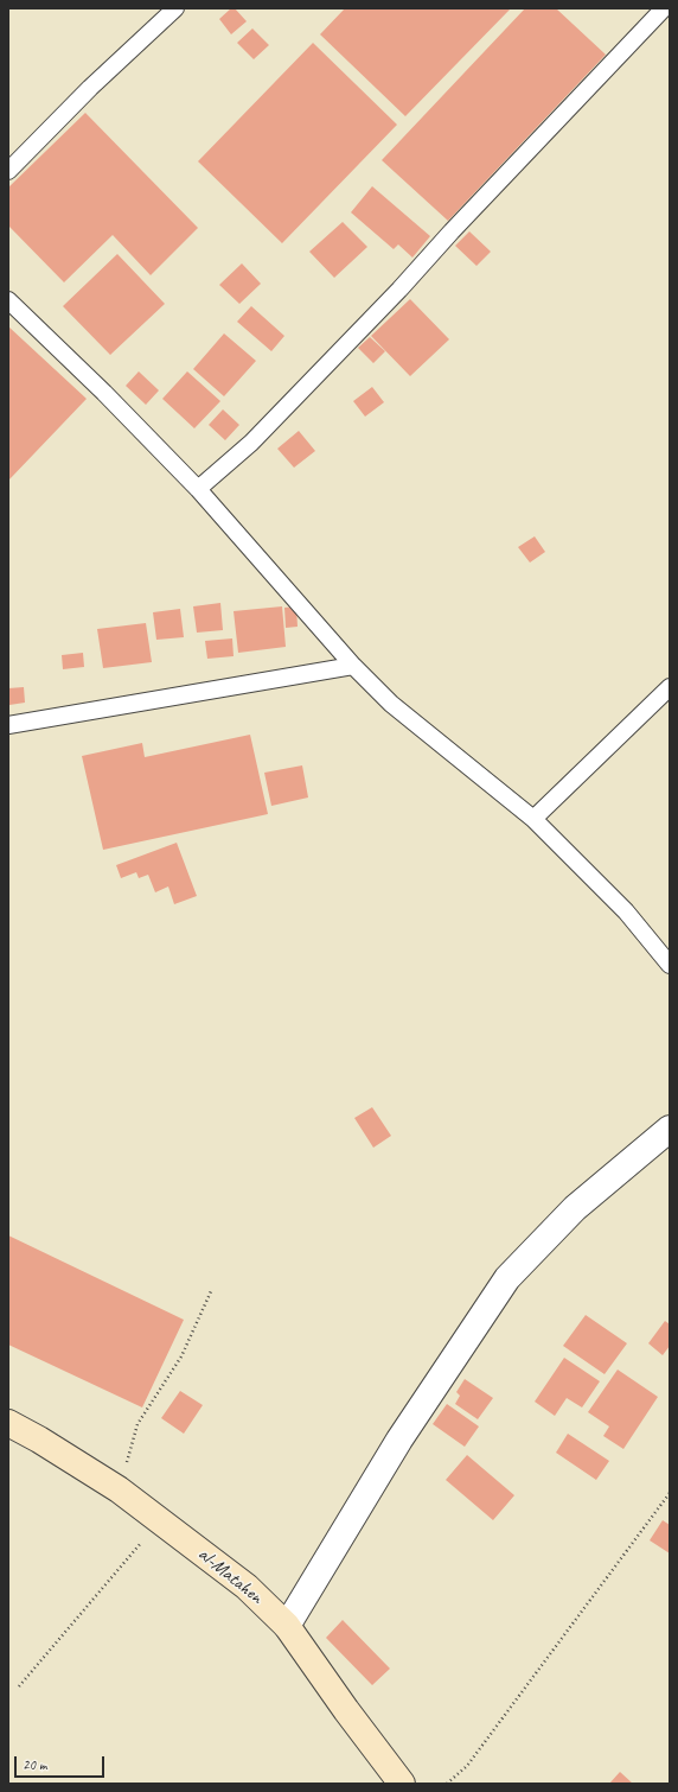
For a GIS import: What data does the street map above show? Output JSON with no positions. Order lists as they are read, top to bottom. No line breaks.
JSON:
{"streets":{"main road":["al-Matahen"]},"scale_bar":"20 m"}
